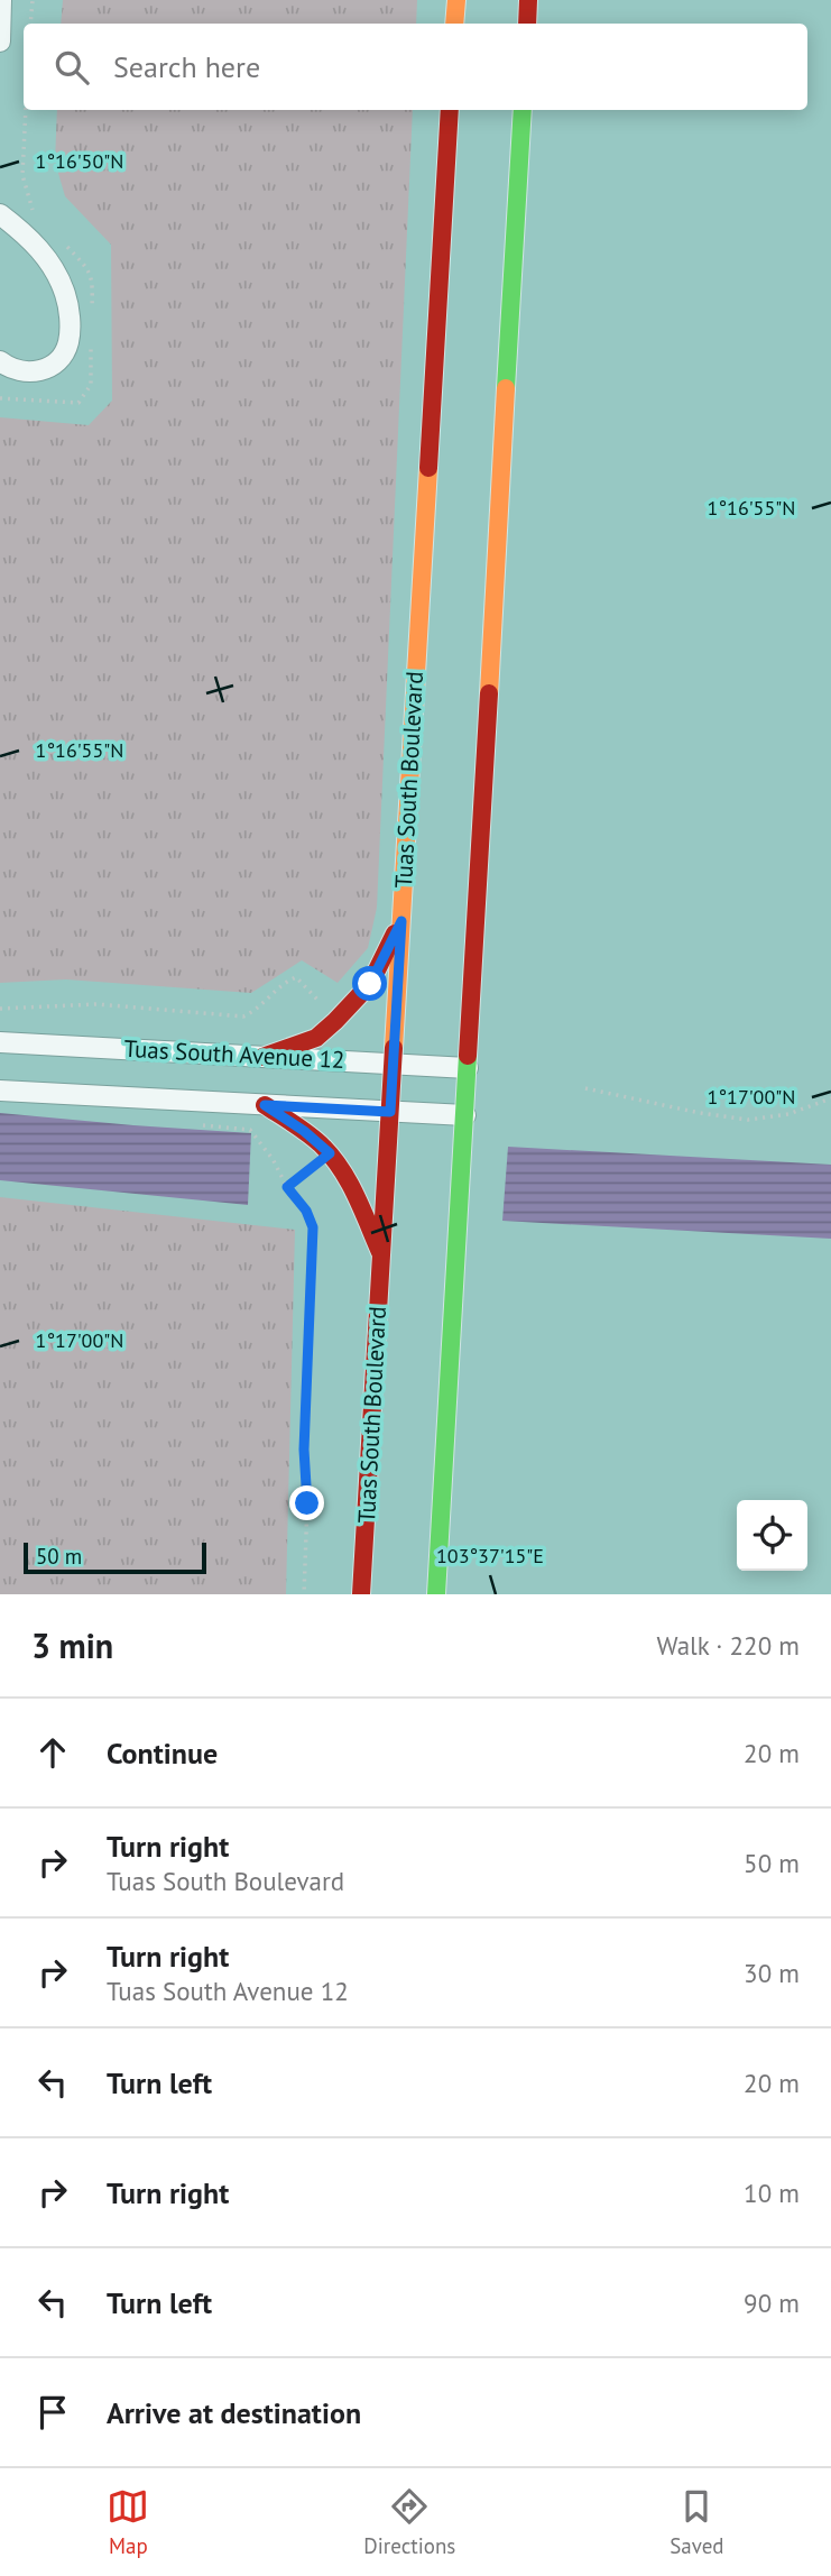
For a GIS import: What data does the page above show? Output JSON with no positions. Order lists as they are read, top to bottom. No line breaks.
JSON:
{"streets":{"main road":["Tuas South Boulevard"],"street":["Tuas South Avenue 12"]},"crossings":[["Tuas South Boulevard","Tuas South Avenue 12"]],"scale_bar":"50 m","page":{"search":"Search here","scale":"50 m","heading":["3 min","Walk · 220 m"],"list":[["Continue","20 m"],["Turn right","Tuas South Boulevard","50 m"],["Turn right","Tuas South Avenue 12","30 m"],["Turn left","20 m"],["Turn right","10 m"],["Turn left","90 m"],"Arrive at destination"],"nav":["Map","Directions","Saved"]},"coordinates":["1°16'50\"N","1°16'55\"N","1°17'00\"N","103°37'15\"E"]}
